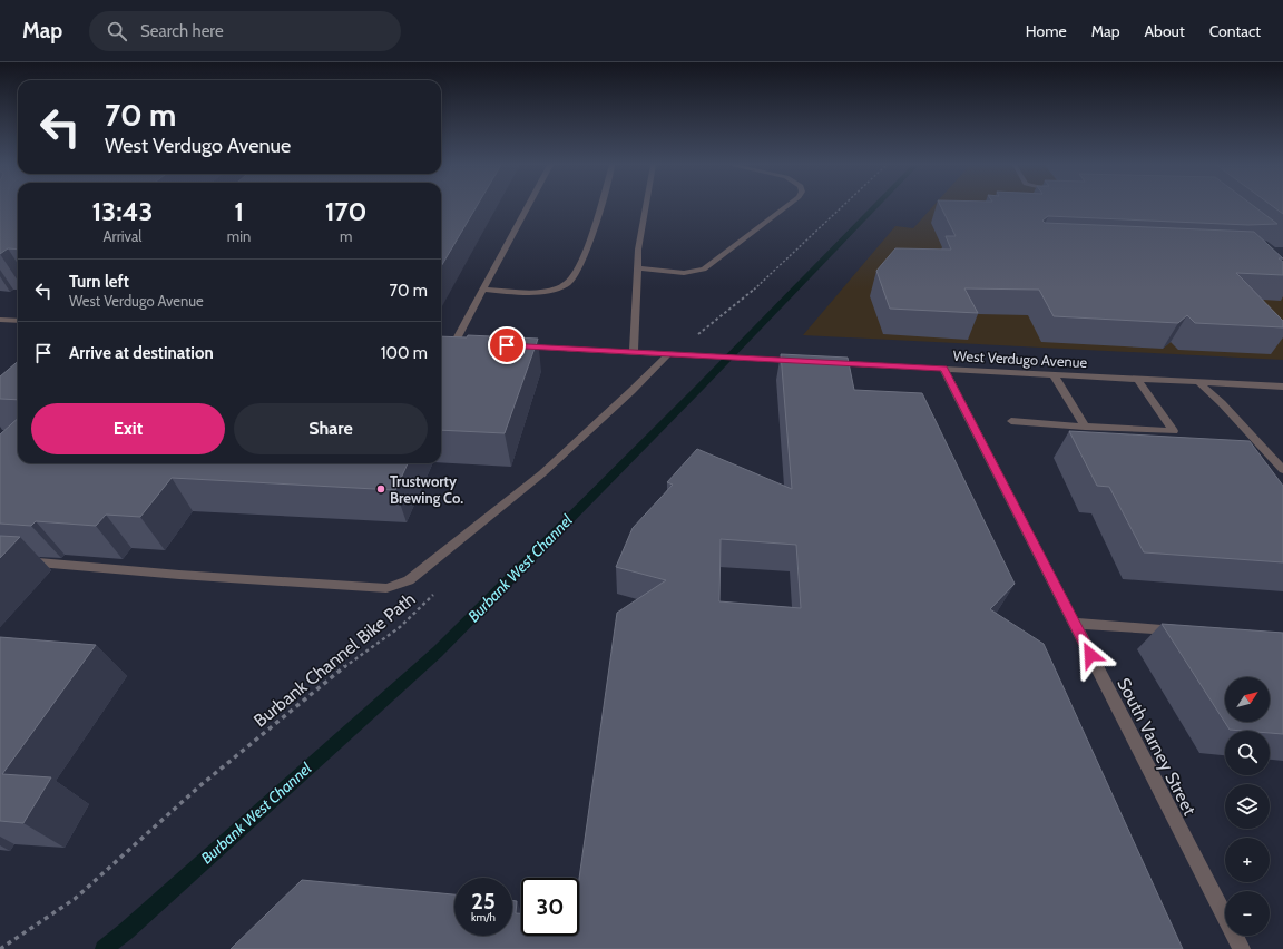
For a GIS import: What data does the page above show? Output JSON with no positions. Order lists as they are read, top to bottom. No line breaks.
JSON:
{"streets":{"street":["West Verdugo Avenue","South Varney Street"],"path":["Burbank Channel Bike Path"]},"crossings":[["West Verdugo Avenue","South Varney Street"]],"water":["Burbank West Channel"],"places":["Trustworty Brewing Co."],"north":"top right","page":{"header":"Map","search":"Search here","nav":["Home","Map","About","Contact"],"turn":["70 m","West Verdugo Avenue"],"eta":["13:43","Arrival","1","min","170","m"],"list":[{"name":"Turn left","note":"West Verdugo Avenue","value":"70 m"},{"name":"Arrive at destination","value":"100 m"}],"buttons":["Exit","Share"],"map_buttons":["+","−"],"speed":"25 km/h","limit":"30"}}
